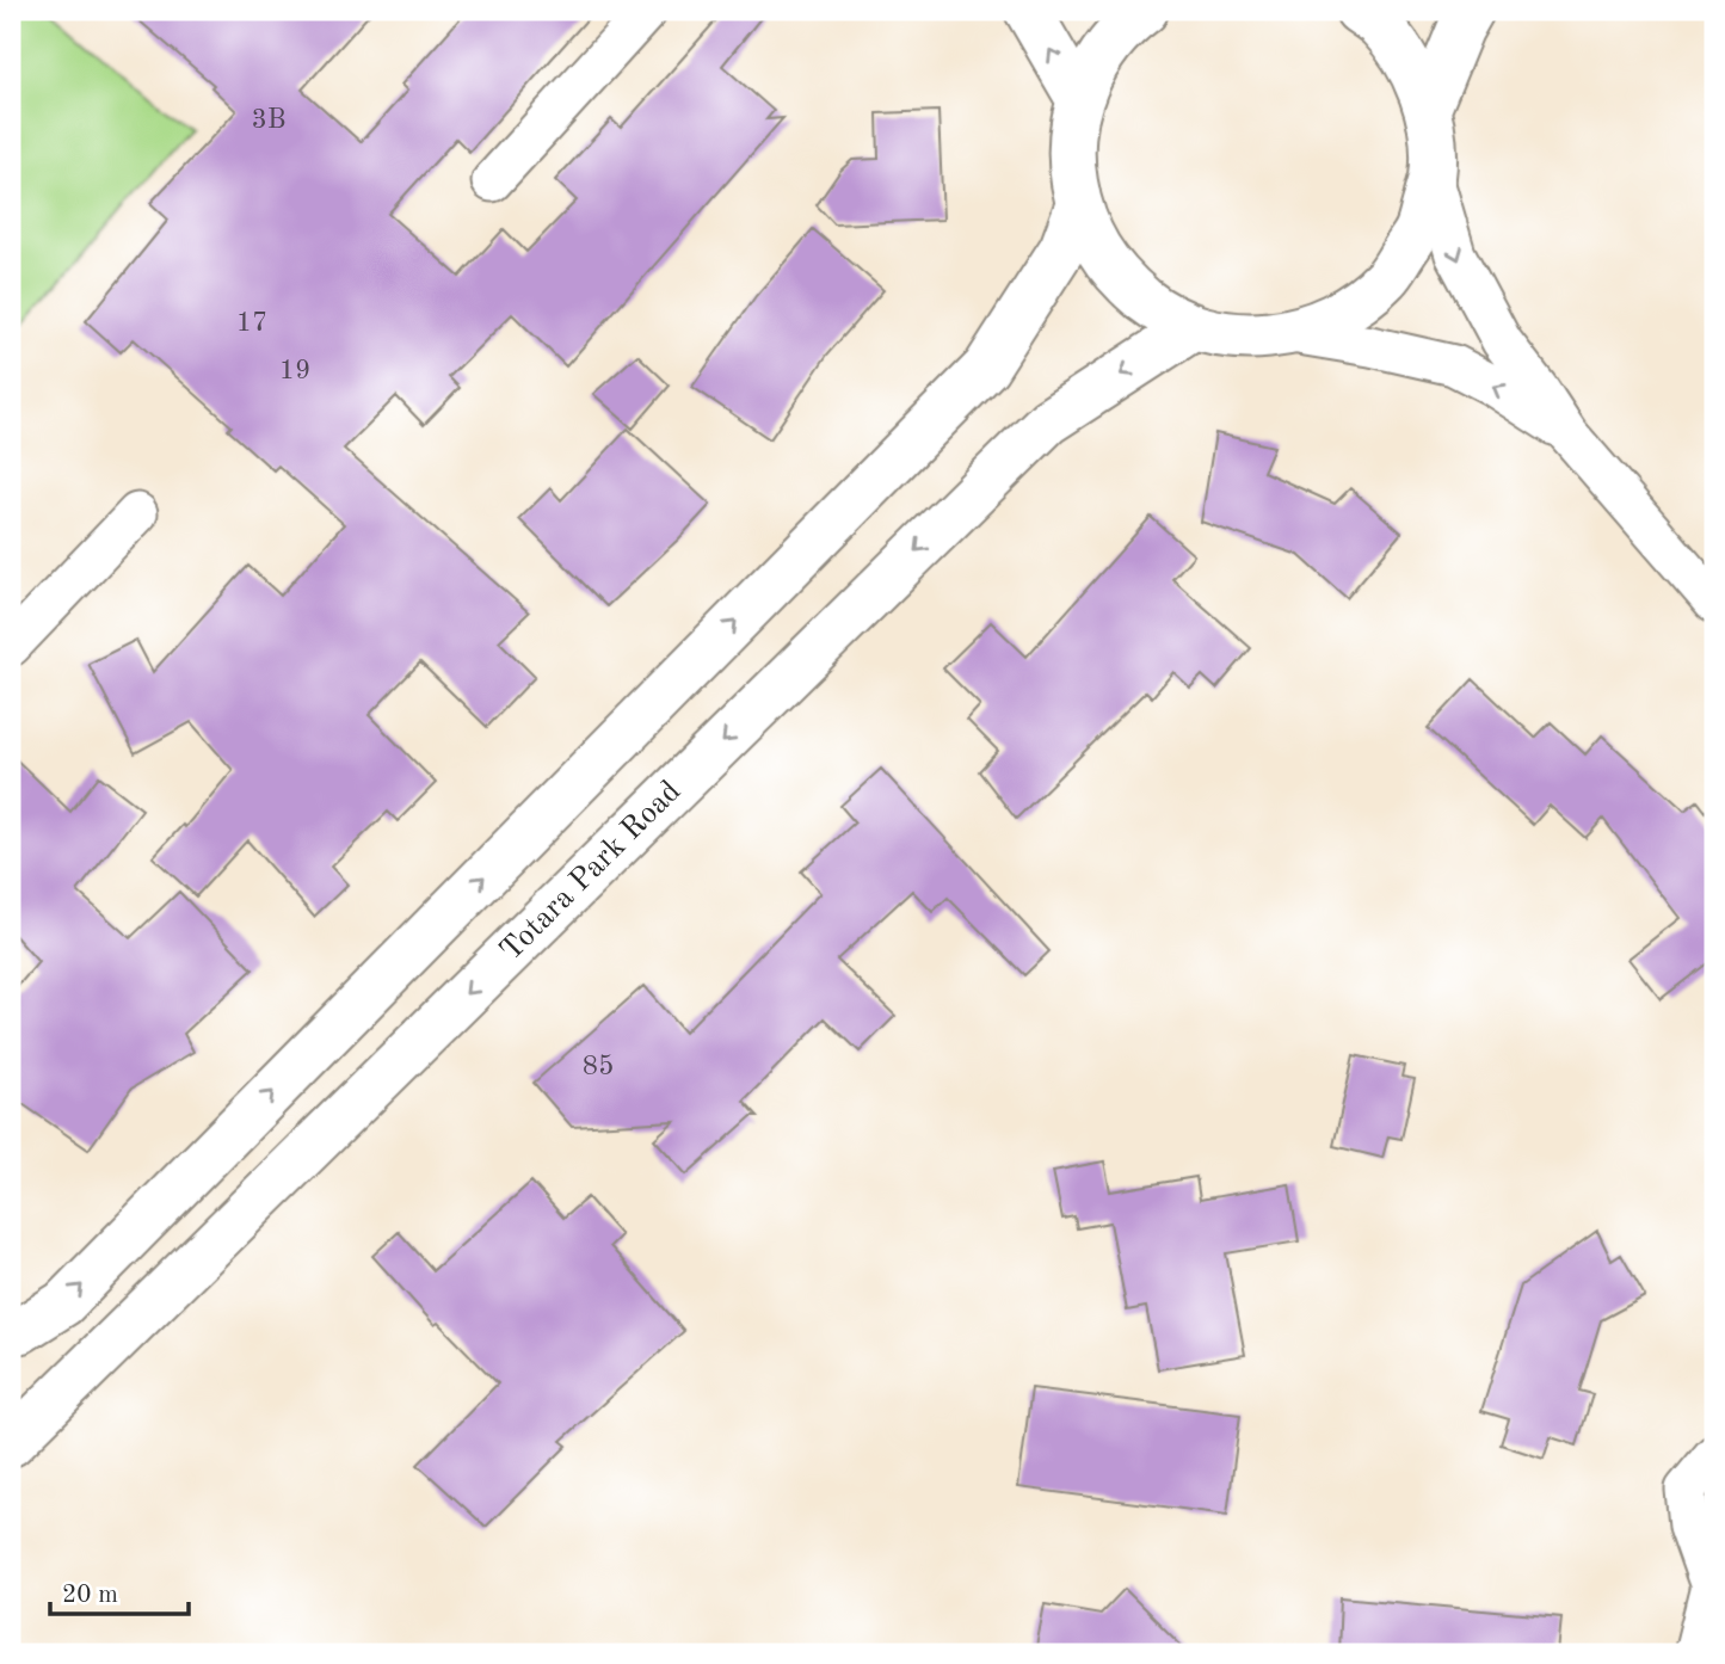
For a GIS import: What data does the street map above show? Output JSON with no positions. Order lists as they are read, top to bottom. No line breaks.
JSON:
{"streets":{"street":["Totara Park Road"]},"house_numbers":["3B","17","19","85"],"scale_bar":"20 m"}
